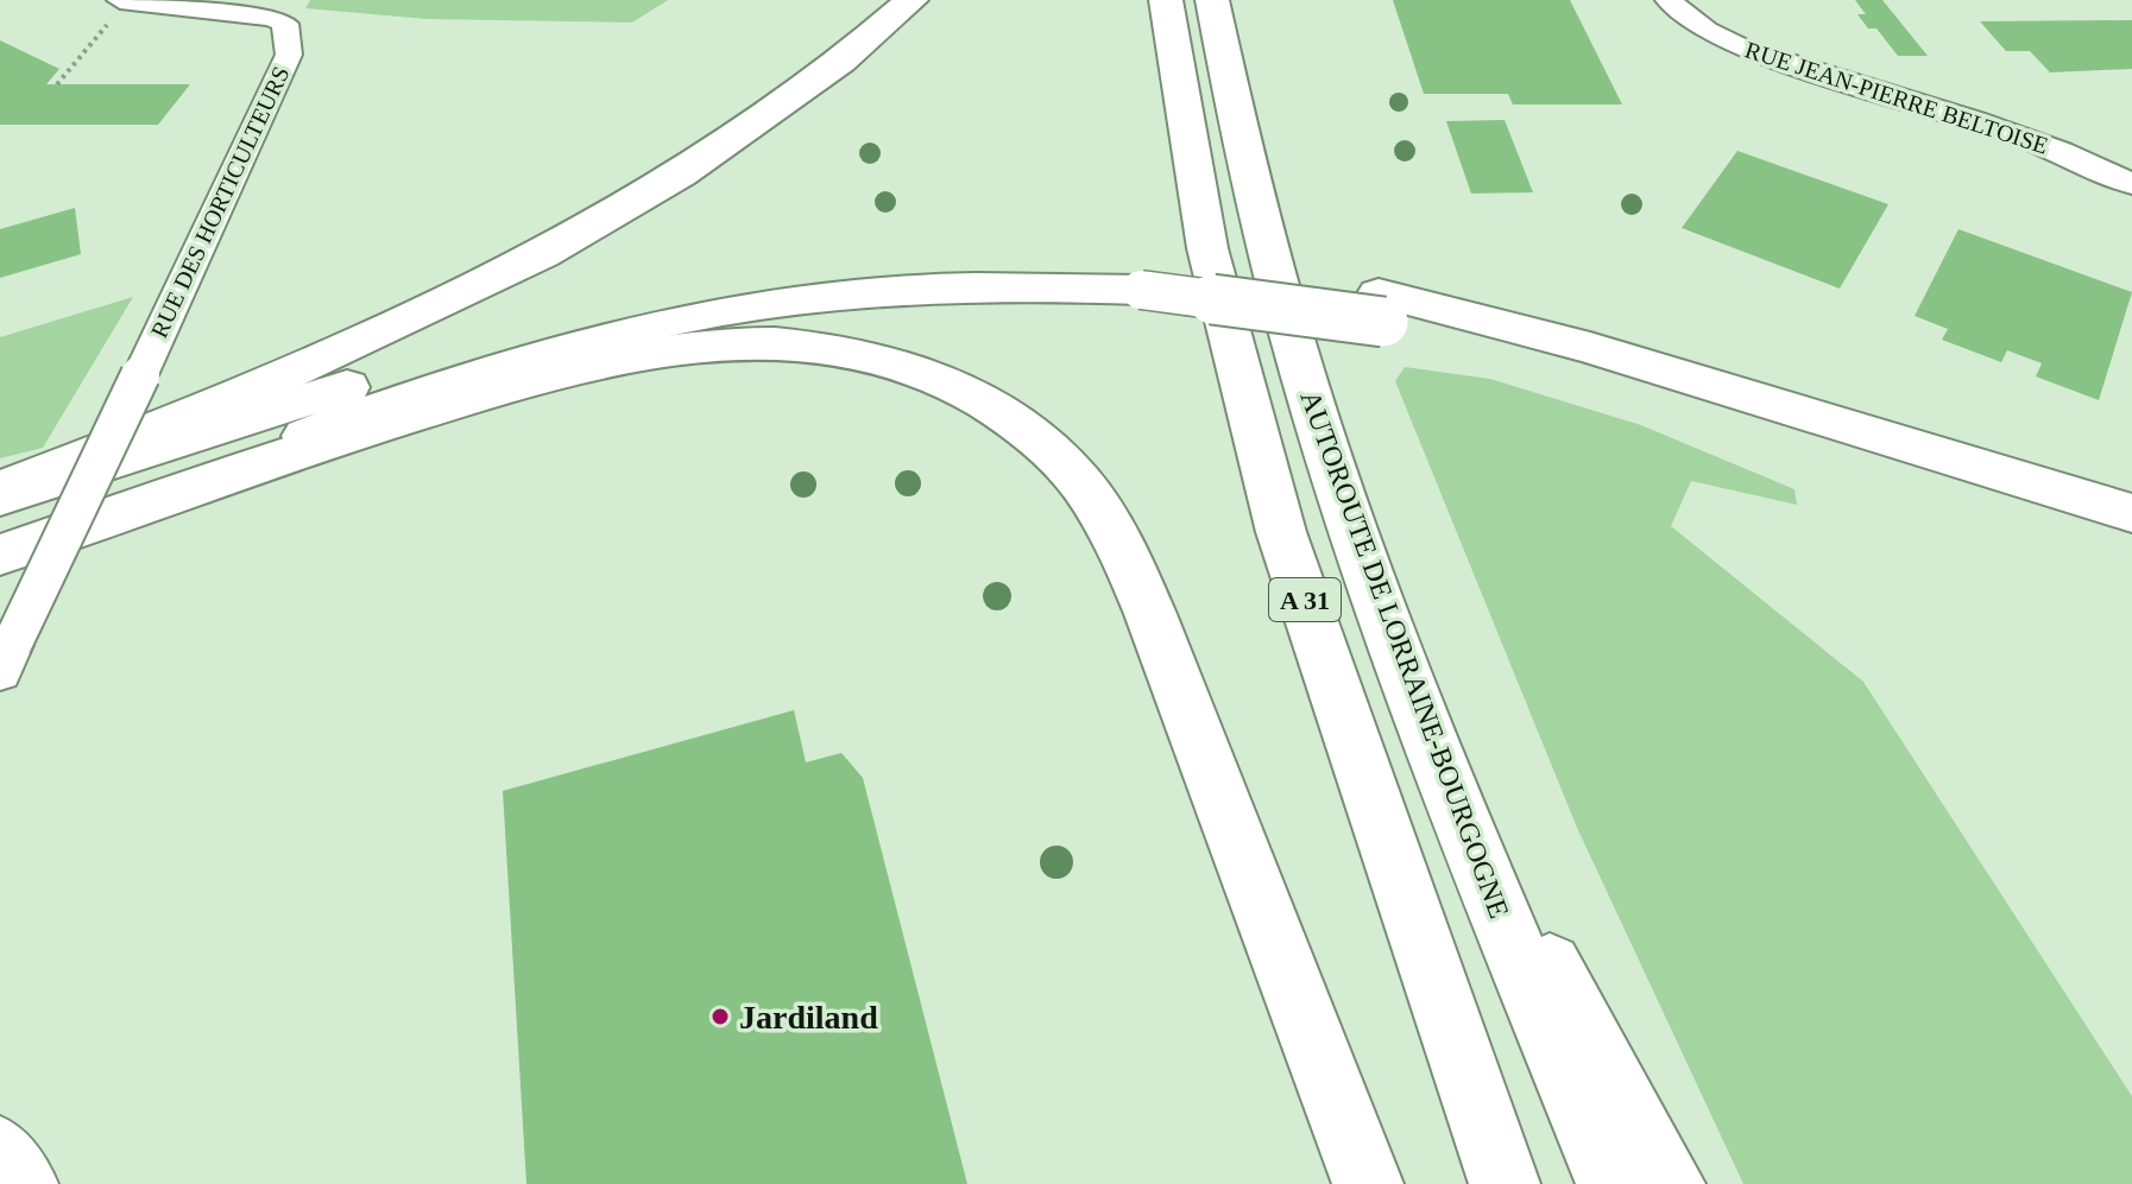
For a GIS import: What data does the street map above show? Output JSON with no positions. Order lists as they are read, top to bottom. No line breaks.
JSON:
{"streets":{"main road":["A 31","AUTOROUTE DE LORRAINE-BOURGOGNE"],"street":["RUE JEAN-PIERRE BELTOISE","RUE DES HORTICULTEURS"]},"places":["Jardiland"]}
